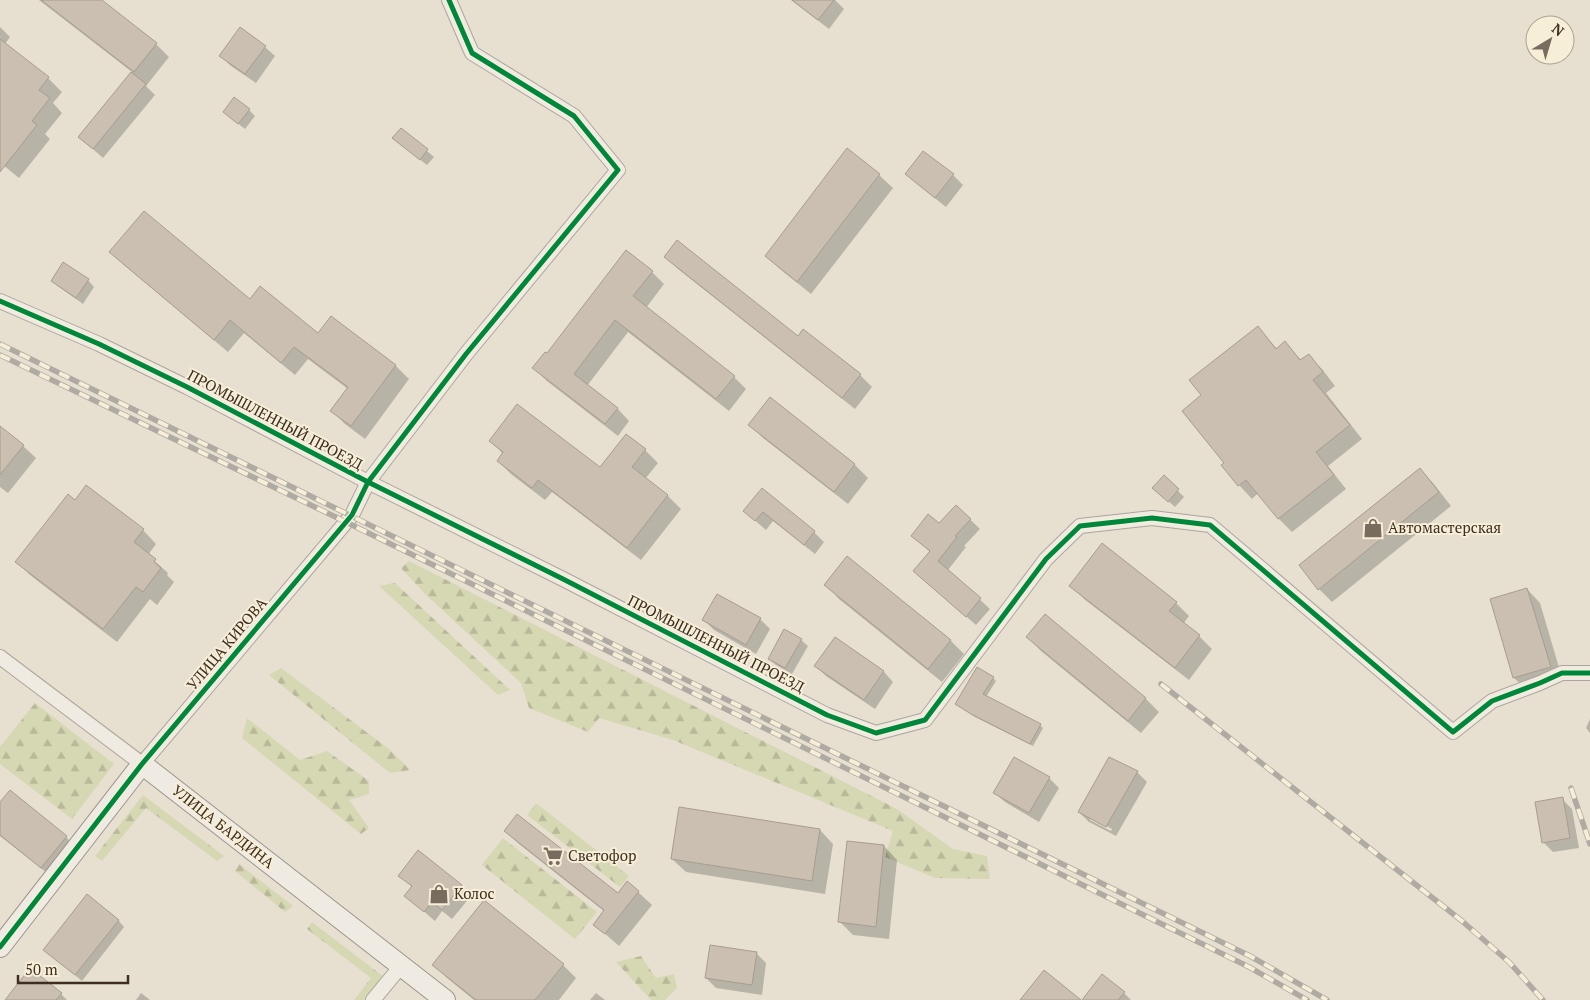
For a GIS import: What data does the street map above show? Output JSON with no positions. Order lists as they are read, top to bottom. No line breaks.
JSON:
{"streets":{"street":["ПРОМЫШЛЕННЫЙ ПРОЕЗД","УЛИЦА КИРОВА","УЛИЦА БАРДИНА"]},"crossings":[["ПРОМЫШЛЕННЫЙ ПРОЕЗД","УЛИЦА КИРОВА"],["УЛИЦА КИРОВА","УЛИЦА БАРДИНА"]],"places":{"shop":["Автомастерская","Колос"],"supermarket":["Светофор"]},"scale_bar":"50 m","north":"top right"}
